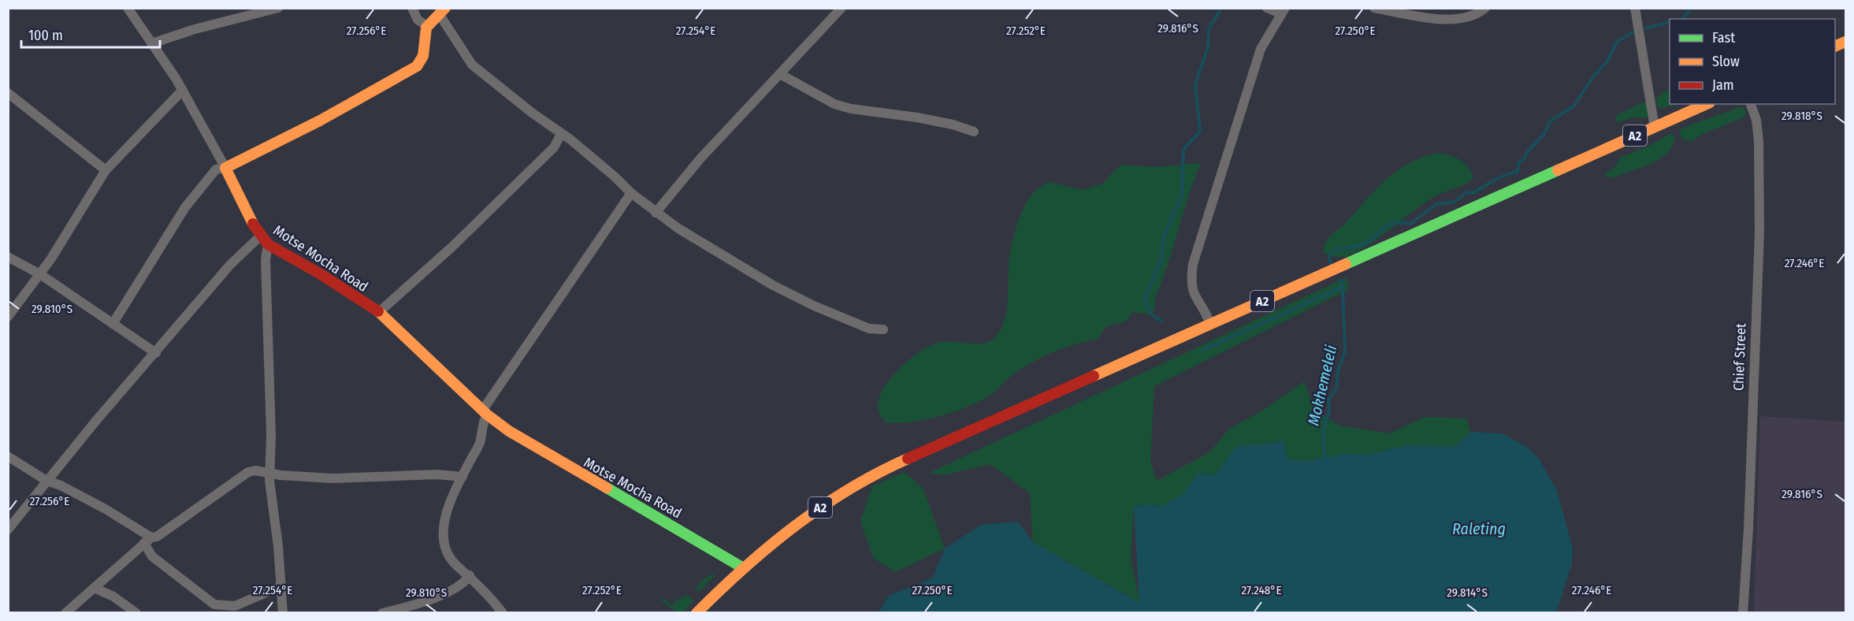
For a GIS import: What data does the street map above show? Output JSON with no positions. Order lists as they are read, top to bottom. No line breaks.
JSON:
{"streets":{"main road":["A2","Motse Mocha Road"],"street":["Chief Street"]},"crossings":[["A2","Motse Mocha Road"]],"water":["Mokhemeleli","Raleting"],"legend":["Fast","Slow","Jam"],"scale_bar":"100 m","coordinates":["29.816°S","27.250°E","27.256°E","27.254°E","27.252°E","29.818°S","27.246°E","29.810°S","27.248°E","29.814°S"]}
